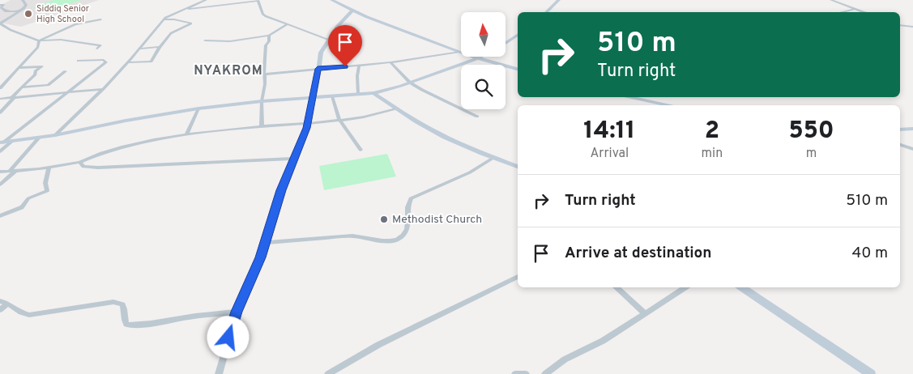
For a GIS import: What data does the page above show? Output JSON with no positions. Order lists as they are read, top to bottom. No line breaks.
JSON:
{"districts":["NYAKROM"],"places":["Siddiq Senior High School","Methodist Church"],"north":"top","page":{"turn":["510 m","Turn right"],"eta":["14:11","Arrival","2","min","550","m"],"list":[{"name":"Turn right","value":"510 m"},{"name":"Arrive at destination","value":"40 m"}]}}
